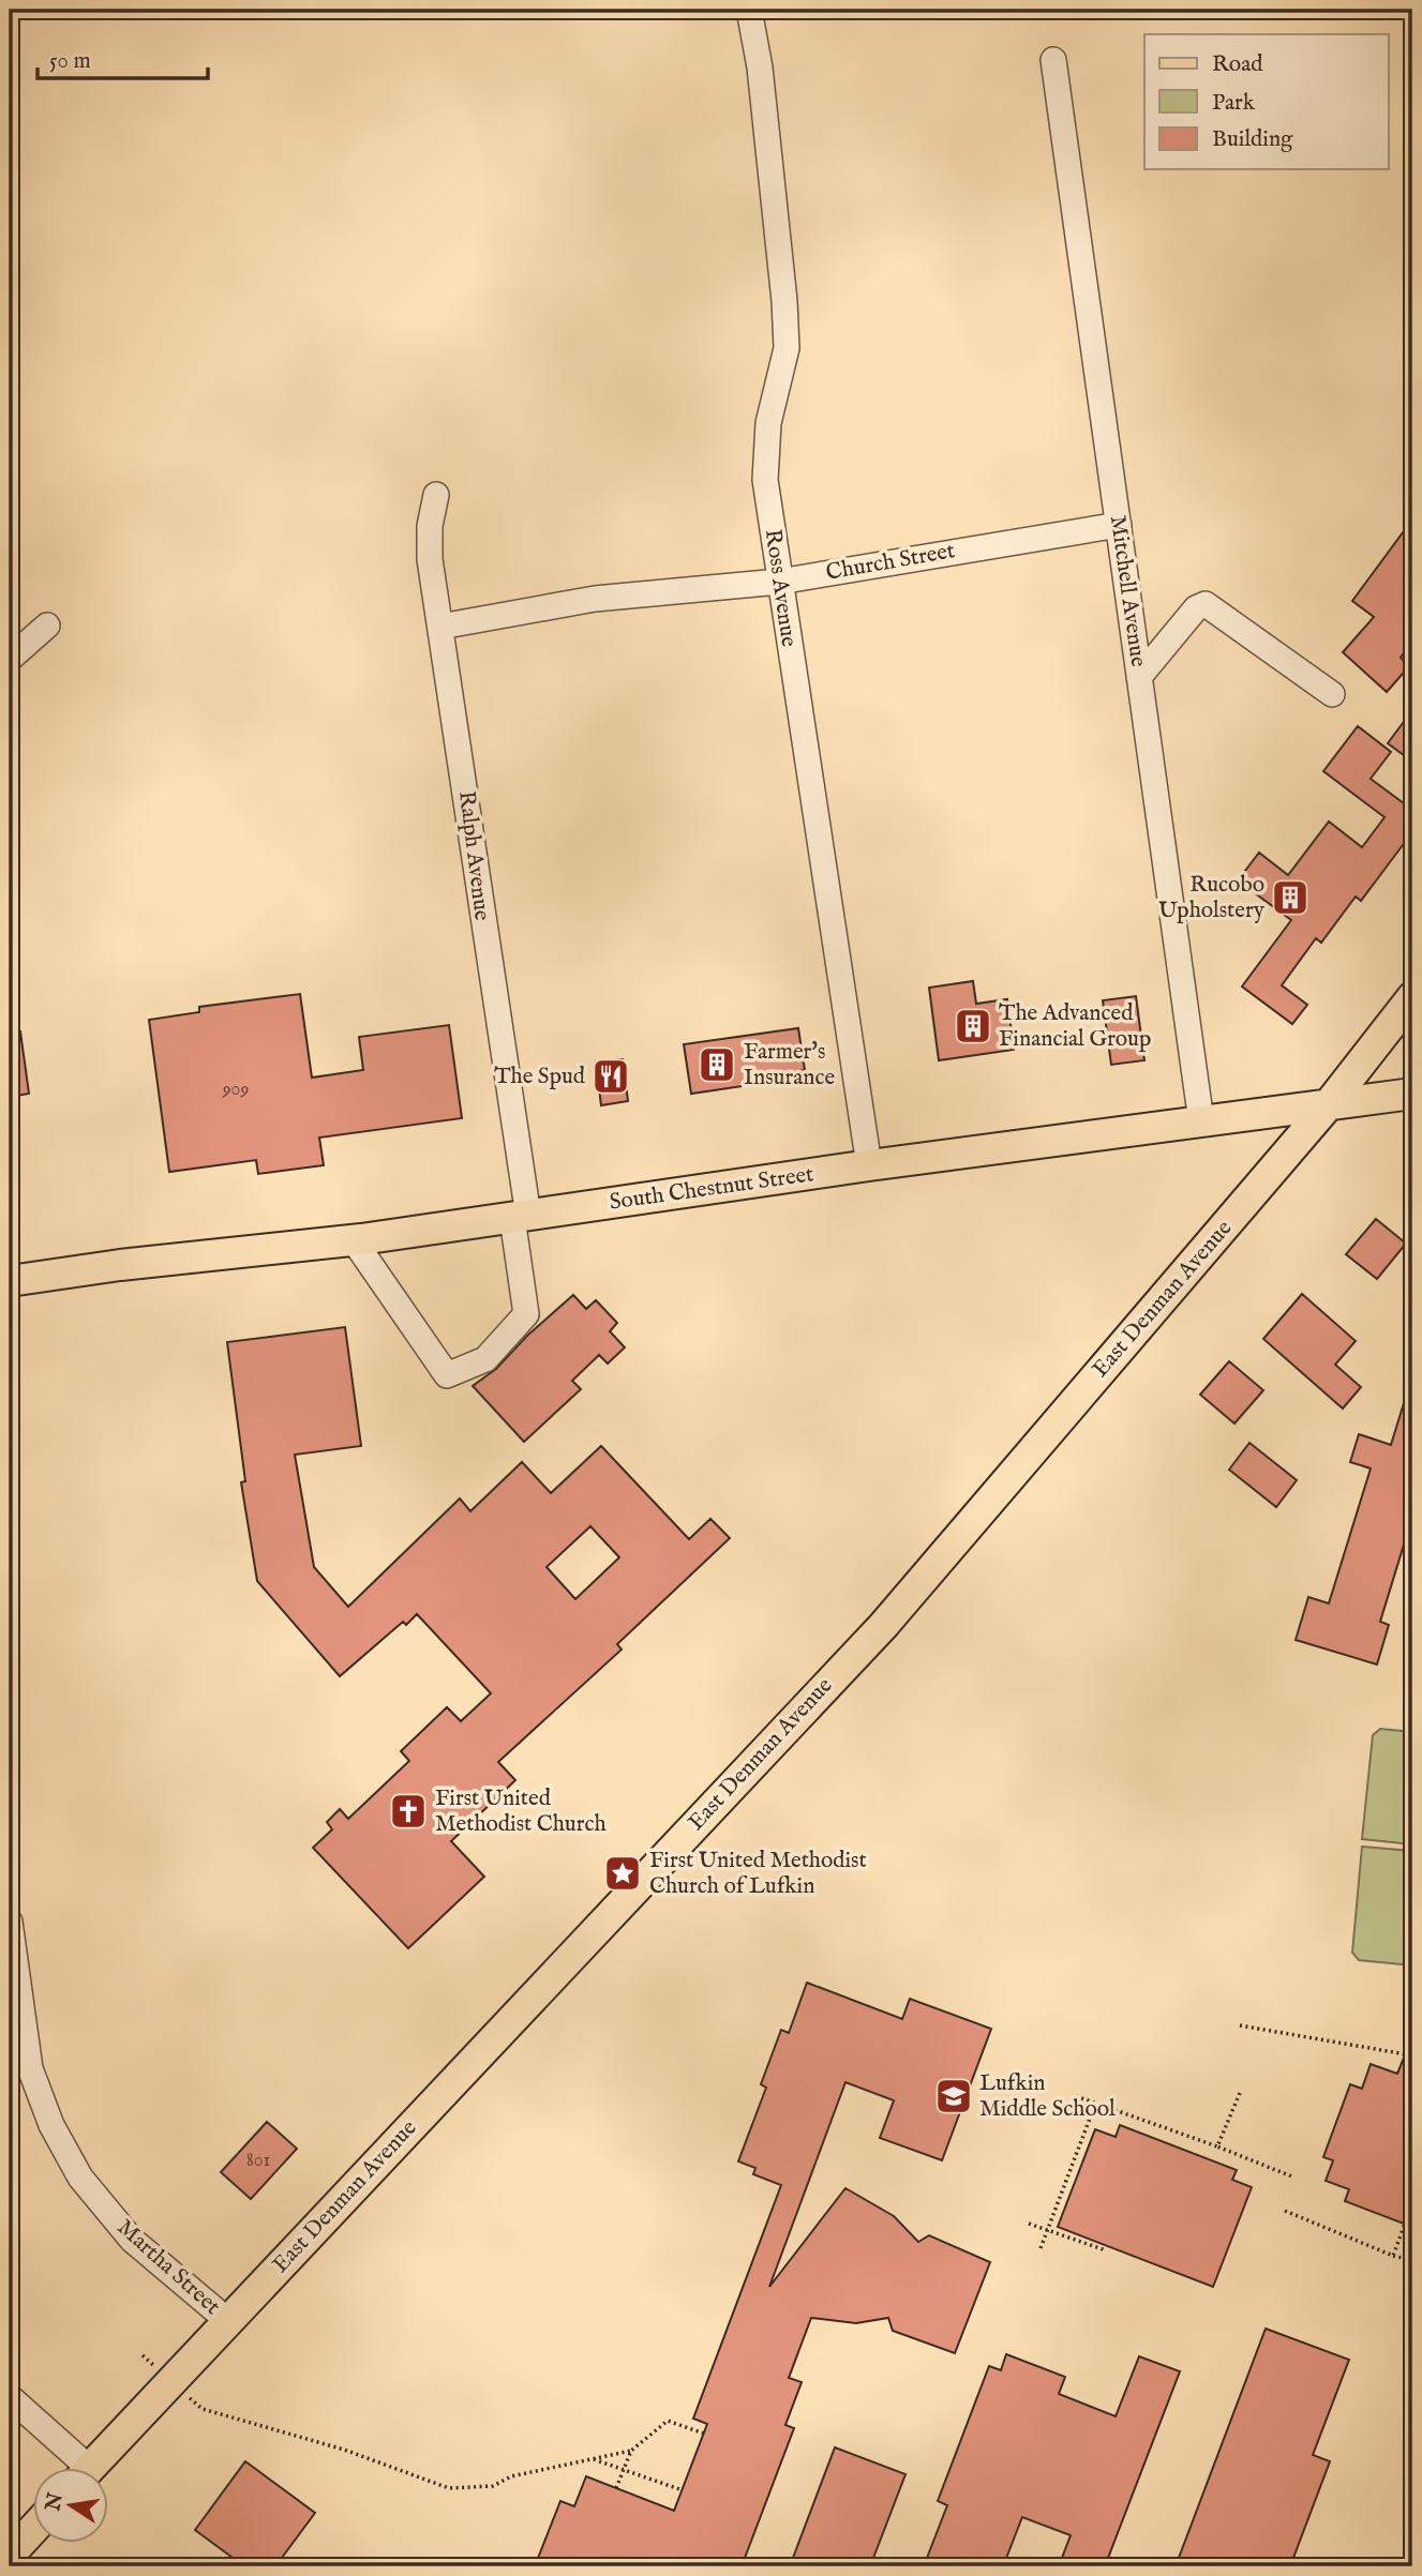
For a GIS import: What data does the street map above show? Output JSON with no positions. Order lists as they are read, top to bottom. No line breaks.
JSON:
{"streets":{"main road":["South Chestnut Street","East Denman Avenue"],"street":["Church Street","Ross Avenue","Mitchell Avenue","Ralph Avenue","Martha Street"]},"crossings":[["Church Street","Ross Avenue"],["Church Street","Mitchell Avenue"],["Church Street","Ralph Avenue"],["Ross Avenue","South Chestnut Street"],["Mitchell Avenue","South Chestnut Street"],["Ralph Avenue","South Chestnut Street"],["South Chestnut Street","East Denman Avenue"],["East Denman Avenue","Martha Street"]],"places":{"building":["Rucobo Upholstery","The Advanced Financial Group","Farmer's Insurance"],"restaurant":["The Spud"],"church":["First United Methodist Church"],"place":["First United Methodist Church of Lufkin"],"school or university":["Lufkin Middle School"]},"house_numbers":["909","801"],"legend":["Road","Park","Building"],"scale_bar":"50 m","north":"left"}
